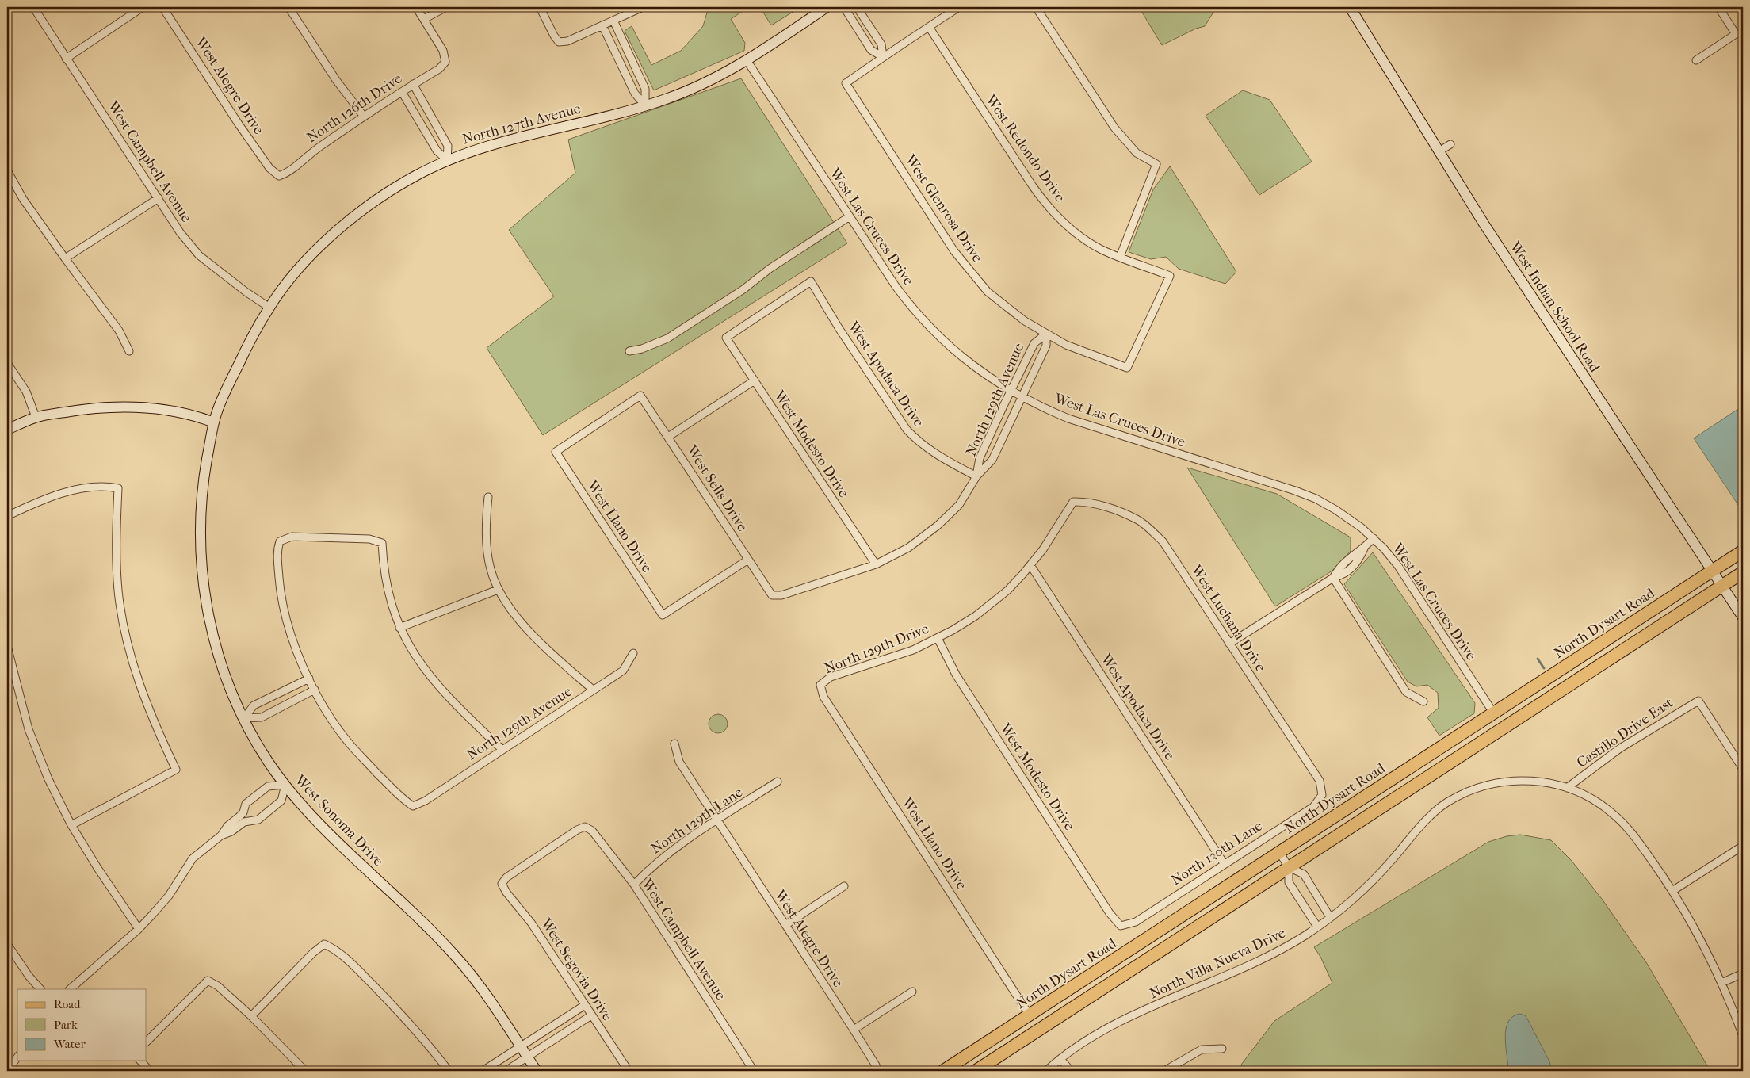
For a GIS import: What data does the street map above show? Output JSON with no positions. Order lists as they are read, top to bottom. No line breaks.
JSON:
{"streets":{"main road":["North Dysart Road"],"street":["West Alegre Drive","North 126th Drive","North 127th Avenue","West Redondo Drive","West Campbell Avenue","West Glenrosa Drive","West Las Cruces Drive","West Indian School Road","West Apodaca Drive","North 129th Avenue","West Modesto Drive","West Sells Drive","West Llano Drive","West Luchana Drive","North 129th Drive","Castillo Drive East","West Sonoma Drive","North 129th Lane","North 130th Lane","North Villa Nueva Drive","West Segovia Drive"]},"crossings":[["West Alegre Drive","North 126th Drive"],["West Alegre Drive","North 129th Lane"],["North 127th Avenue","West Campbell Avenue"],["North 127th Avenue","West Las Cruces Drive"],["North 127th Avenue","West Sonoma Drive"],["West Redondo Drive","West Glenrosa Drive"],["West Campbell Avenue","North 129th Lane"],["West Campbell Avenue","West Segovia Drive"],["West Glenrosa Drive","North 129th Avenue"],["West Las Cruces Drive","North 129th Avenue"],["West Las Cruces Drive","North Dysart Road"],["West Indian School Road","North Dysart Road"],["West Apodaca Drive","North 129th Avenue"],["West Apodaca Drive","West Modesto Drive"],["West Apodaca Drive","North 129th Drive"],["West Apodaca Drive","North 130th Lane"],["North 129th Avenue","West Modesto Drive"],["North 129th Avenue","West Sells Drive"],["West Modesto Drive","North 129th Drive"],["West Modesto Drive","North 130th Lane"],["West Sells Drive","West Llano Drive"],["West Llano Drive","North Dysart Road"],["West Llano Drive","North 129th Drive"],["West Luchana Drive","North 129th Drive"],["West Luchana Drive","North 130th Lane"],["Castillo Drive East","North Villa Nueva Drive"]],"legend":["Road","Park","Water"]}
